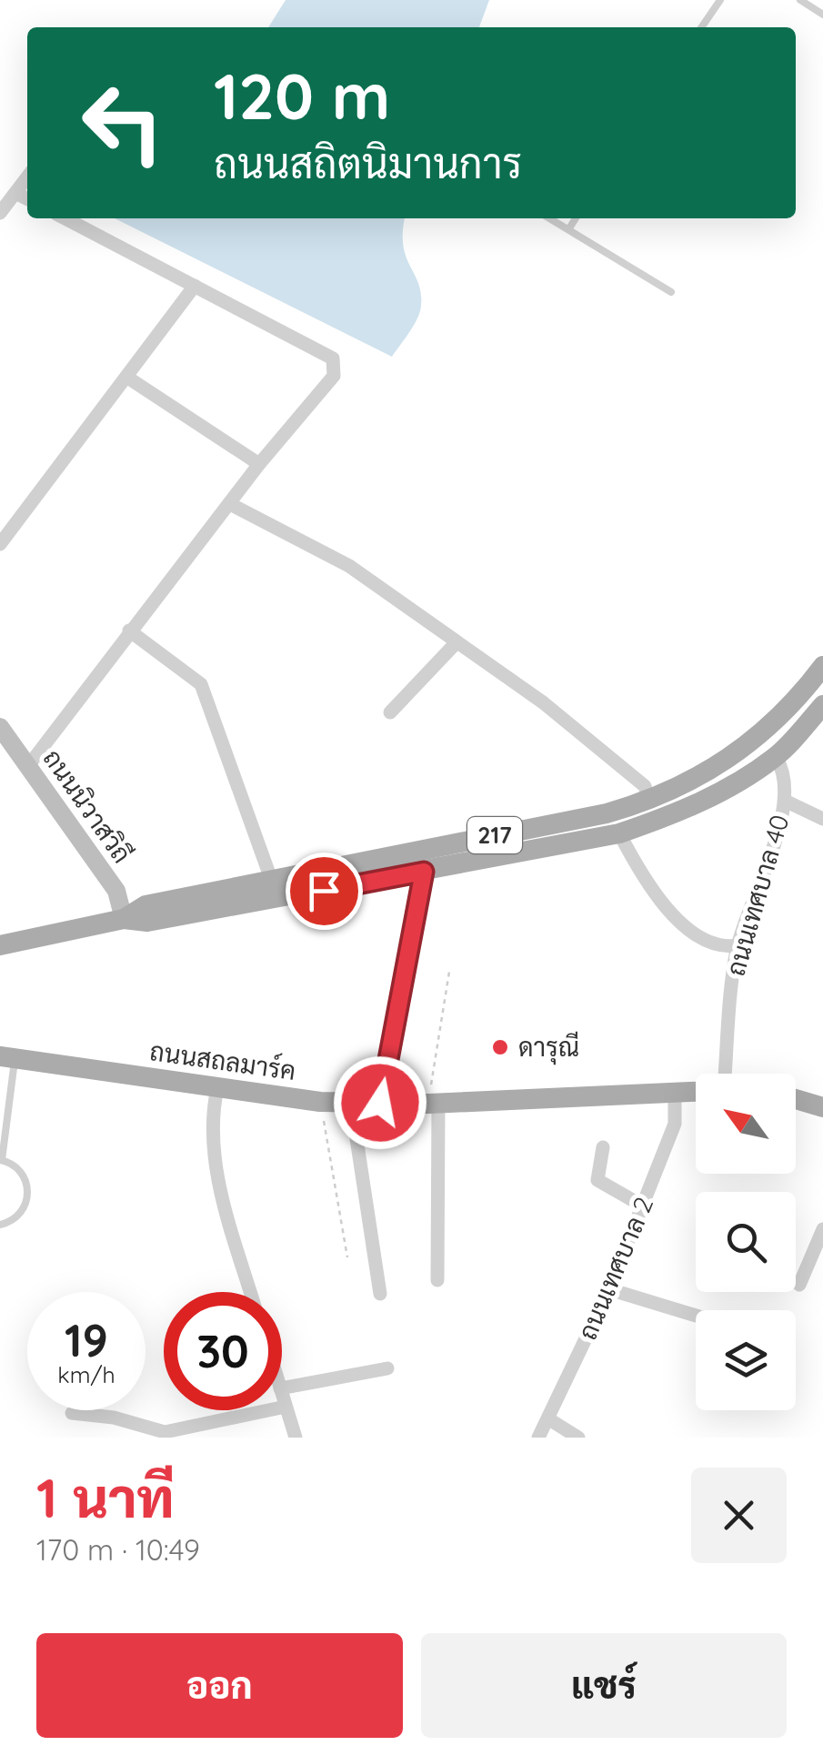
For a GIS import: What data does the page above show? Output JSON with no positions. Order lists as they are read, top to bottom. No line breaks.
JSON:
{"streets":{"main road":["ถนนนิวาสวิถี","217","ถนนสถลมาร์ค"],"street":["ถนนเทศบาล 40","ถนนเทศบาล 2"]},"crossings":[["ถนนนิวาสวิถี","217"],["217","ถนนเทศบาล 40"],["ถนนสถลมาร์ค","ถนนเทศบาล 2"]],"places":["ดารุณี"],"north":"top left","page":{"turn":["120 m","ถนนสถิตนิมานการ"],"speed":"19 km/h","limit":"30","heading":["1 นาที","170 m · 10:49"],"buttons":["ออก","แชร์"]}}
